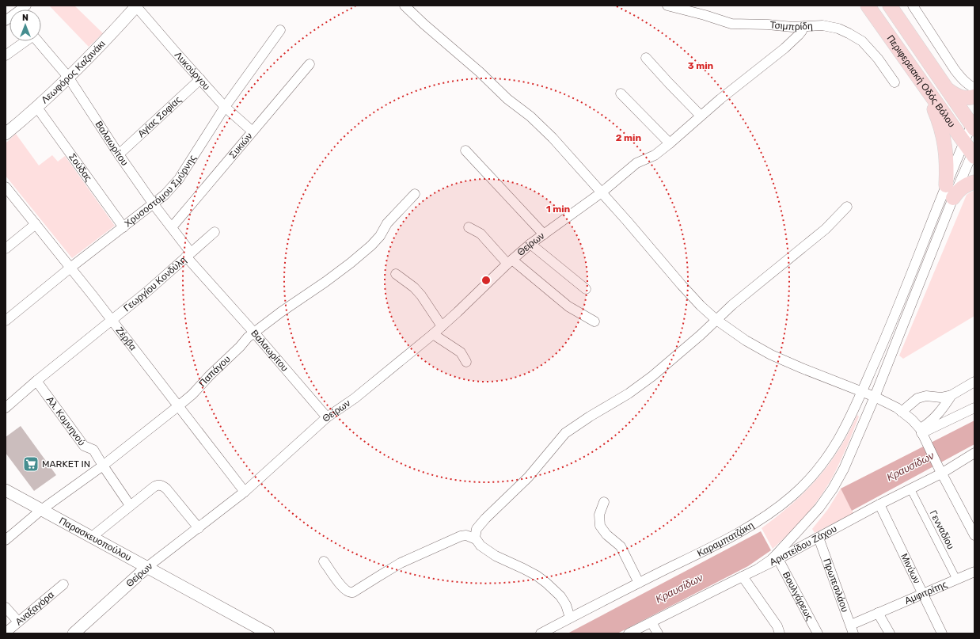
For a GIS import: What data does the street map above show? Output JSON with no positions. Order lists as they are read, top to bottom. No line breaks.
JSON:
{"streets":{"main road":["Περιφερειακή Οδός Βόλου"],"street":["Τσιμπρίδη","Λυκούργου","Λεωφόρος Καζανάκι","Αγίας Σοφίας","Βαλαωρίτου","Συκιών","Σούδας","Χρυσοστόμου Σμύρνης","Θείρων","Γεωργίου Κονδύλη","Ζέρβα","Παπάγου","Αλ. Κομνηνού","Γενναδίου","Καραμπατζάκη","Παρασκευοπούλου","Αριστείδου Ζάχου","Μινύων","Πρωτεσιλάου","Αμφιτρίτης","Βουλγάρεως","Αναξαγόρα"]},"crossings":[["Τσιμπρίδη","Θείρων"],["Λυκούργου","Λεωφόρος Καζανάκι"],["Λυκούργου","Αγίας Σοφίας"],["Λυκούργου","Συκιών"],["Λυκούργου","Χρυσοστόμου Σμύρνης"],["Λεωφόρος Καζανάκι","Βαλαωρίτου"],["Λεωφόρος Καζανάκι","Σούδας"],["Περιφερειακή Οδός Βόλου","Καραμπατζάκη"],["Αγίας Σοφίας","Βαλαωρίτου"],["Βαλαωρίτου","Συκιών"],["Βαλαωρίτου","Χρυσοστόμου Σμύρνης"],["Βαλαωρίτου","Θείρων"],["Βαλαωρίτου","Γεωργίου Κονδύλη"],["Βαλαωρίτου","Παπάγου"],["Σούδας","Χρυσοστόμου Σμύρνης"],["Χρυσοστόμου Σμύρνης","Ζέρβα"],["Θείρων","Ζέρβα"],["Θείρων","Παρασκευοπούλου"],["Γεωργίου Κονδύλη","Ζέρβα"],["Γεωργίου Κονδύλη","Αλ. Κομνηνού"],["Ζέρβα","Παπάγου"],["Παπάγου","Αλ. Κομνηνού"],["Παπάγου","Παρασκευοπούλου"],["Γενναδίου","Αριστείδου Ζάχου"],["Γενναδίου","Αμφιτρίτης"],["Αριστείδου Ζάχου","Μινύων"],["Αριστείδου Ζάχου","Πρωτεσιλάου"],["Αριστείδου Ζάχου","Βουλγάρεως"],["Μινύων","Αμφιτρίτης"],["Πρωτεσιλάου","Αμφιτρίτης"]],"water":["Κραυσίδων"],"places":{"supermarket":["MARKET IN"]},"north":"top","rings":["3 min","2 min","1 min"]}
